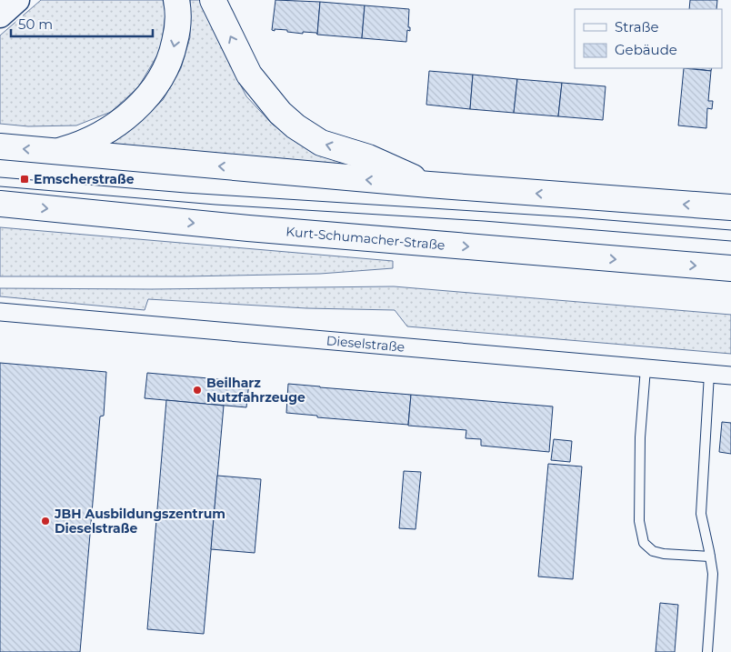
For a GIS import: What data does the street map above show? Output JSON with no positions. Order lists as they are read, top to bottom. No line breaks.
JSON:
{"streets":{"main road":["Kurt-Schumacher-Straße"],"street":["Dieselstraße"]},"places":{"transit":["Emscherstraße"],"other":["Beilharz Nutzfahrzeuge","JBH Ausbildungszentrum Dieselstraße"]},"legend":["Straße","Gebäude"],"scale_bar":"50 m"}
